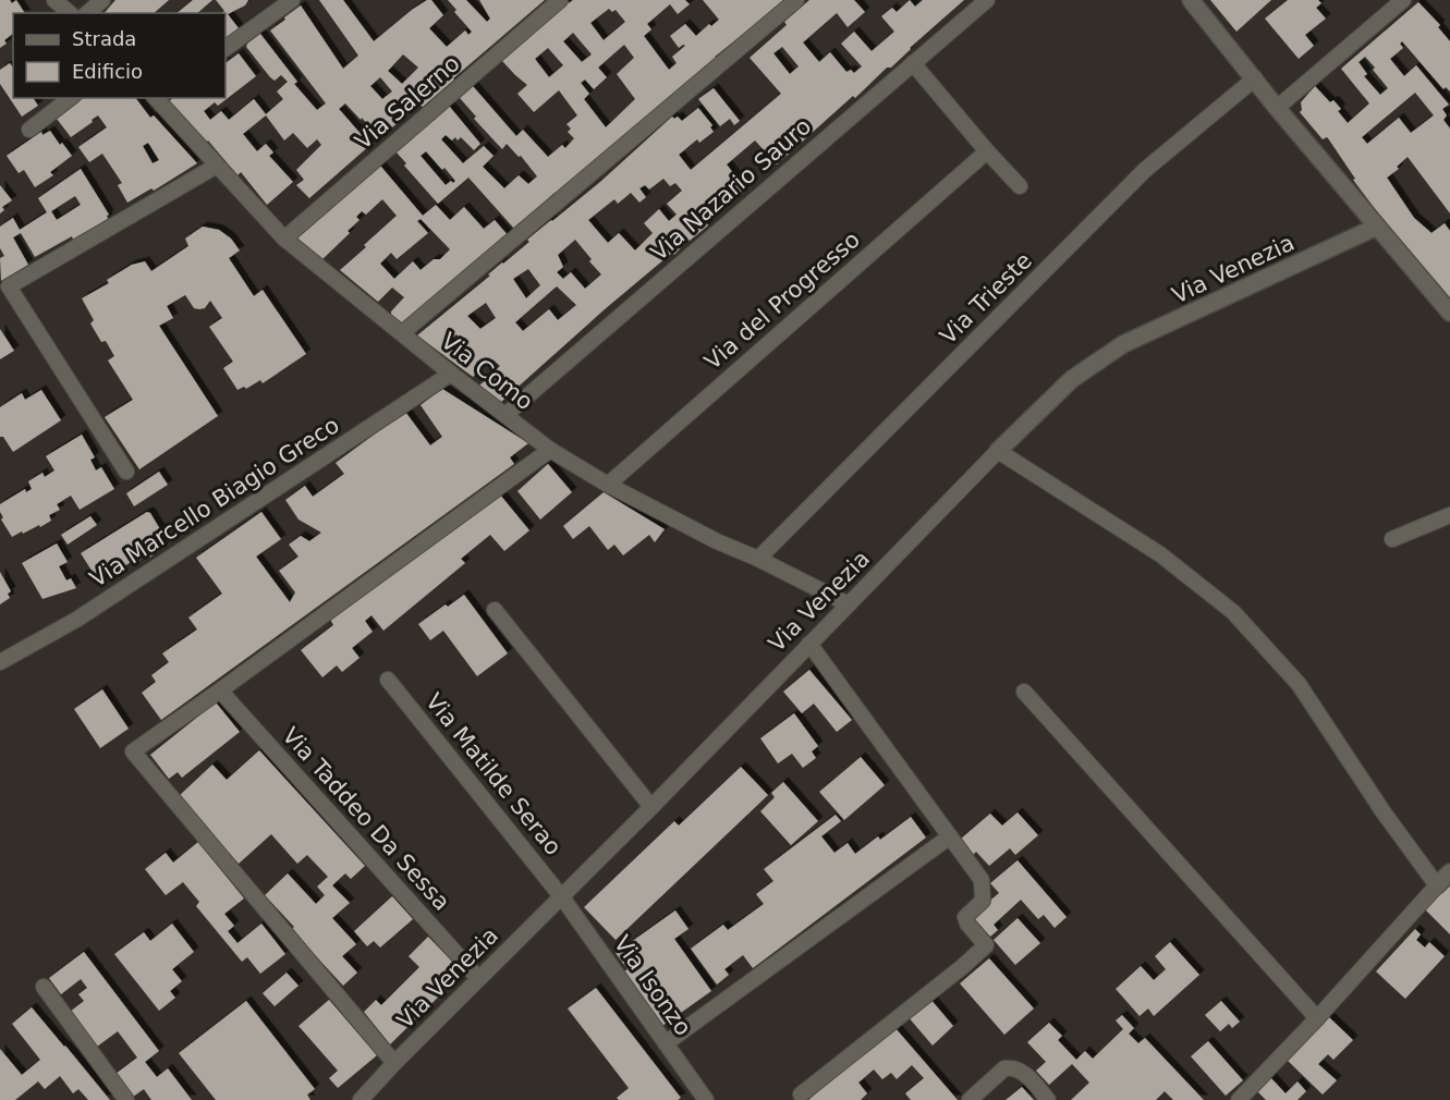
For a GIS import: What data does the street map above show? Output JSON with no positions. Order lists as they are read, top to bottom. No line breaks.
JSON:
{"streets":{"street":["Via Salerno","Via Nazario Sauro","Via Venezia","Via Trieste","Via del Progresso","Via Como","Via Marcello Biagio Greco","Via Matilde Serao","Via Taddeo Da Sessa","Via Isonzo"]},"crossings":[["Via Salerno","Via Como"],["Via Nazario Sauro","Via Como"],["Via Venezia","Via Como"],["Via Venezia","Via Matilde Serao"],["Via Venezia","Via Taddeo Da Sessa"],["Via Venezia","Via Isonzo"],["Via Trieste","Via Como"],["Via del Progresso","Via Como"],["Via Como","Via Marcello Biagio Greco"],["Via Matilde Serao","Via Isonzo"]],"legend":["Strada","Edificio"]}
